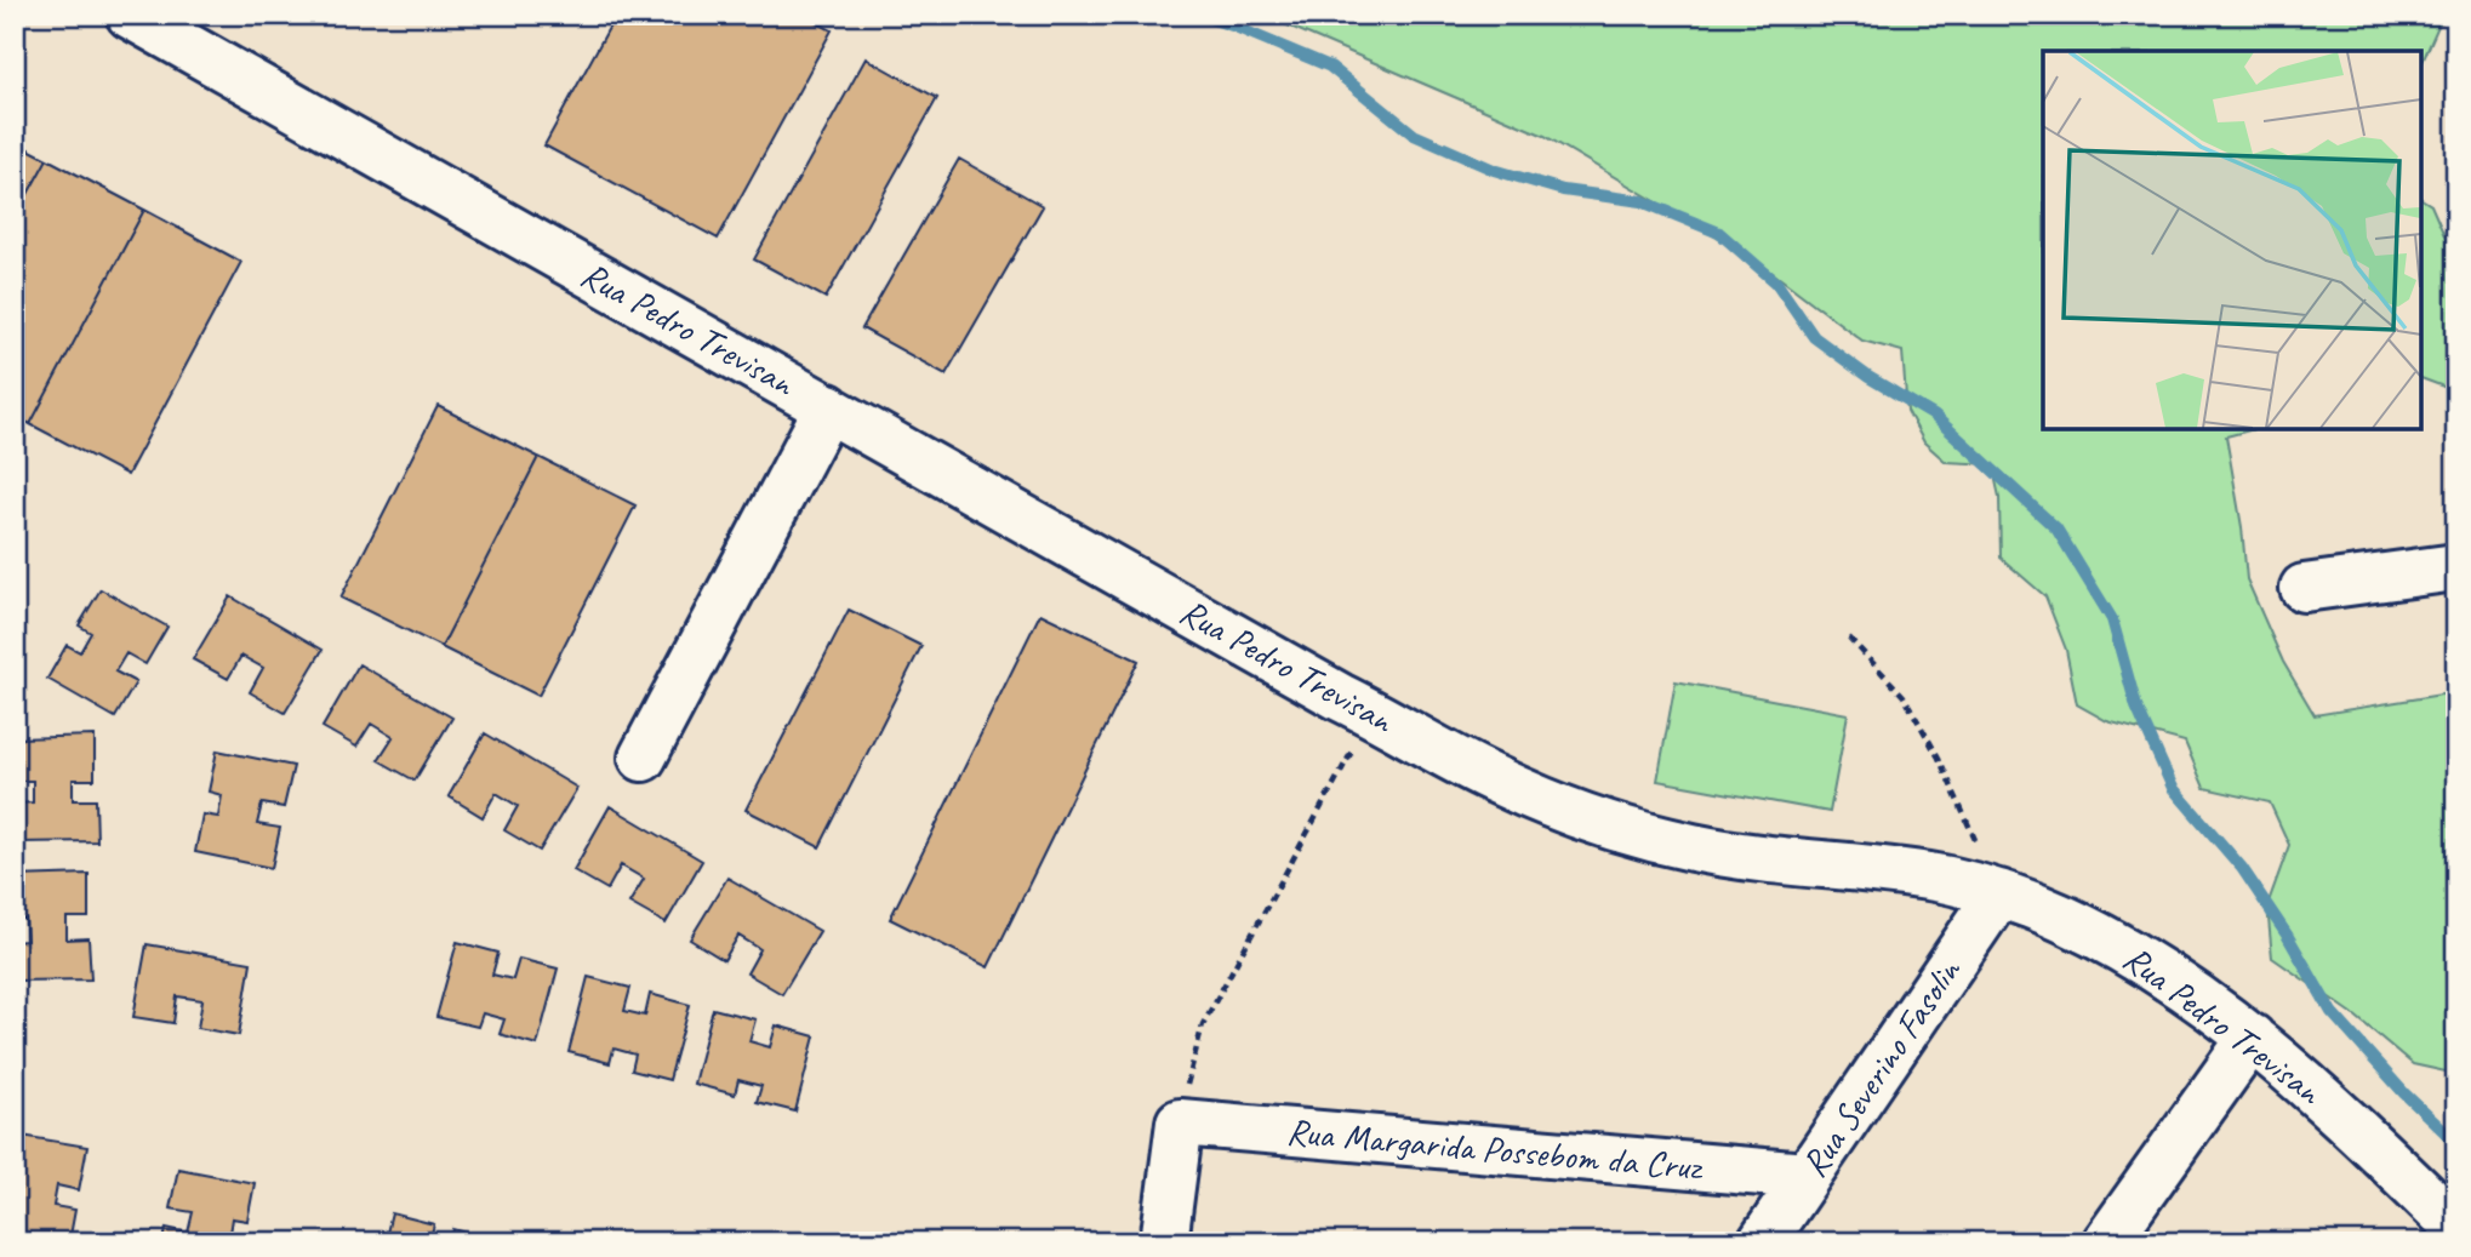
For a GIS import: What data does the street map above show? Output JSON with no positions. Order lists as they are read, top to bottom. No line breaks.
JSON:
{"streets":{"street":["Rua Pedro Trevisan","Rua Severino Fasolin","Rua Margarida Possebom da Cruz"]},"crossings":[["Rua Pedro Trevisan","Rua Severino Fasolin"],["Rua Severino Fasolin","Rua Margarida Possebom da Cruz"]]}
